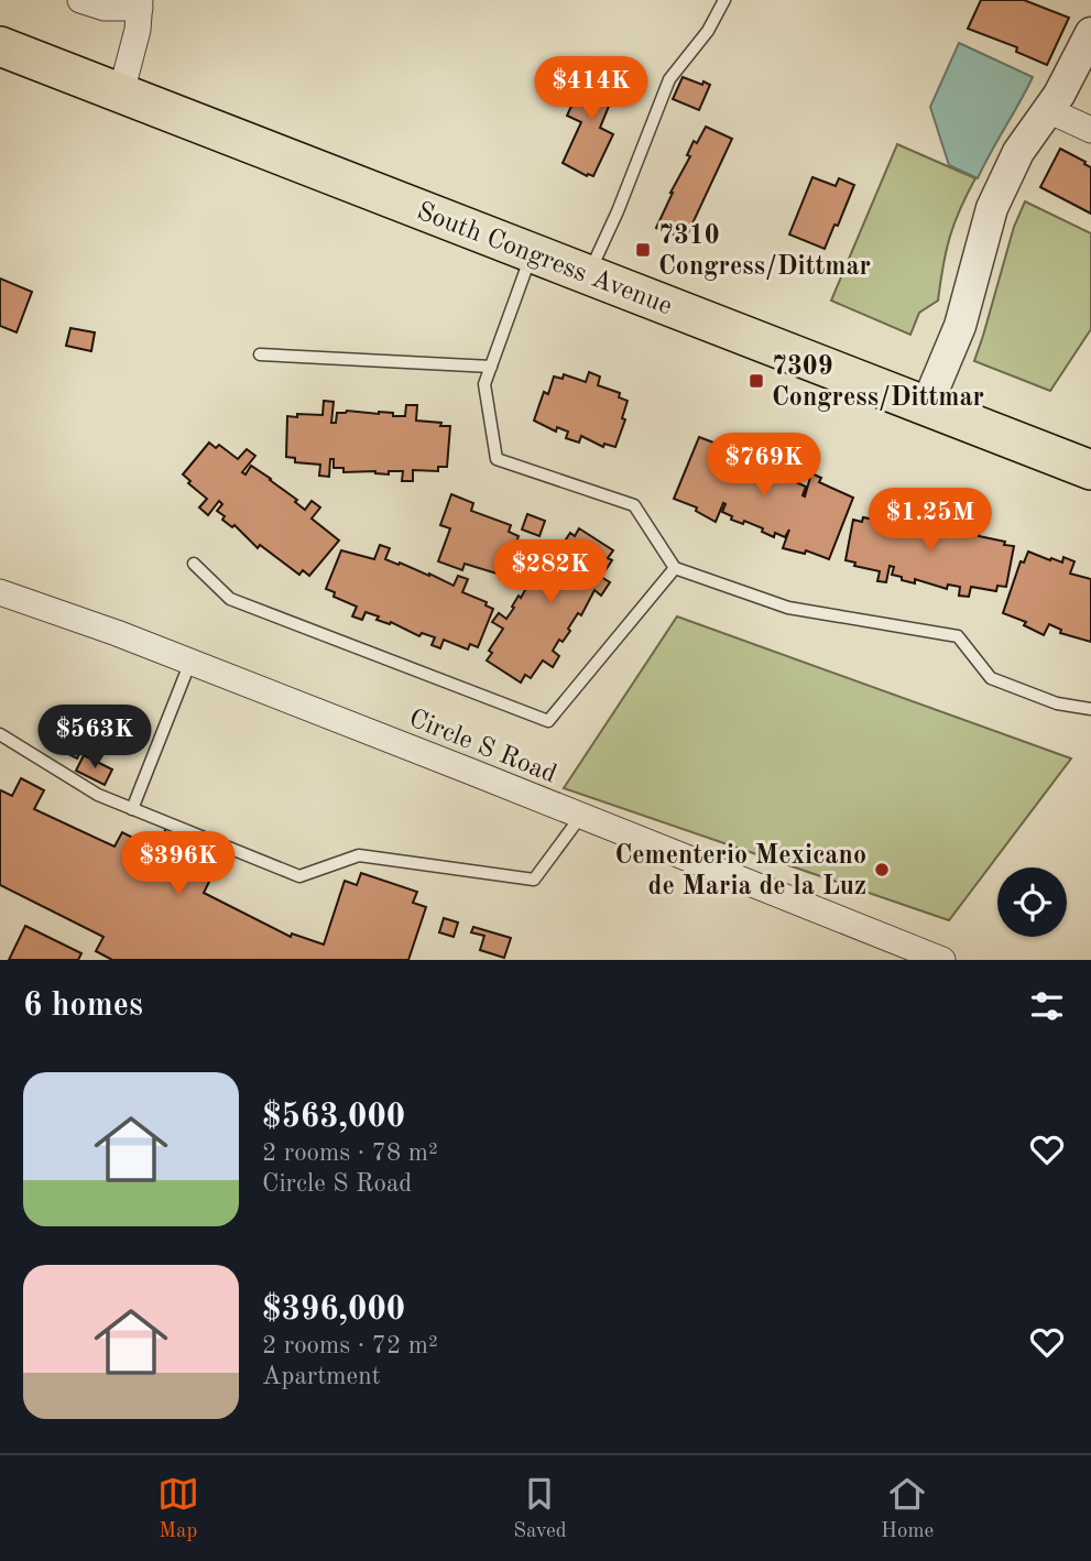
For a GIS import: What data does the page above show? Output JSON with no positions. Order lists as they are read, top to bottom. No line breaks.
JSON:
{"streets":{"main road":["South Congress Avenue"],"street":["Circle S Road"]},"places":{"transit":["7310 Congress/Dittmar","7309 Congress/Dittmar"],"other":["Cementerio Mexicano de Maria de la Luz"]},"page":{"price":["$414K","$769K","$1.25M","$282K","$563K","$396K"],"heading":"6 homes","list":[{"name":"$563,000","note":"2 rooms · 78 m² · Circle S Road"},{"name":"$396,000","note":"2 rooms · 72 m² · Apartment"}],"tabs":["Map","Saved","Home"]}}
